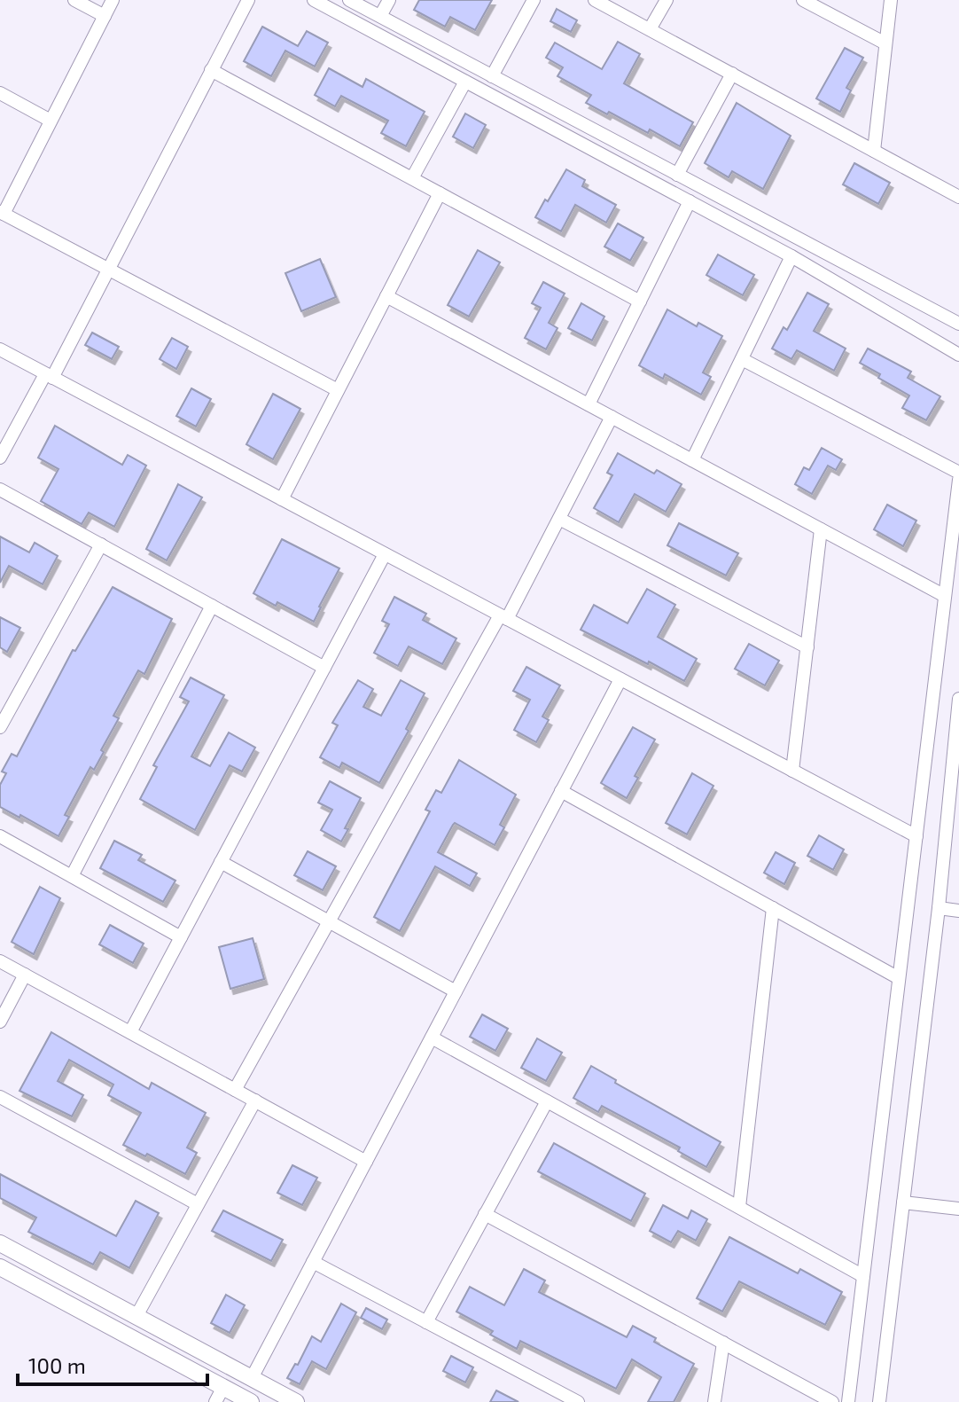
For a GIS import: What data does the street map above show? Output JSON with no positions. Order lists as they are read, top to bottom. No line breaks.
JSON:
{"scale_bar":"100 m"}
